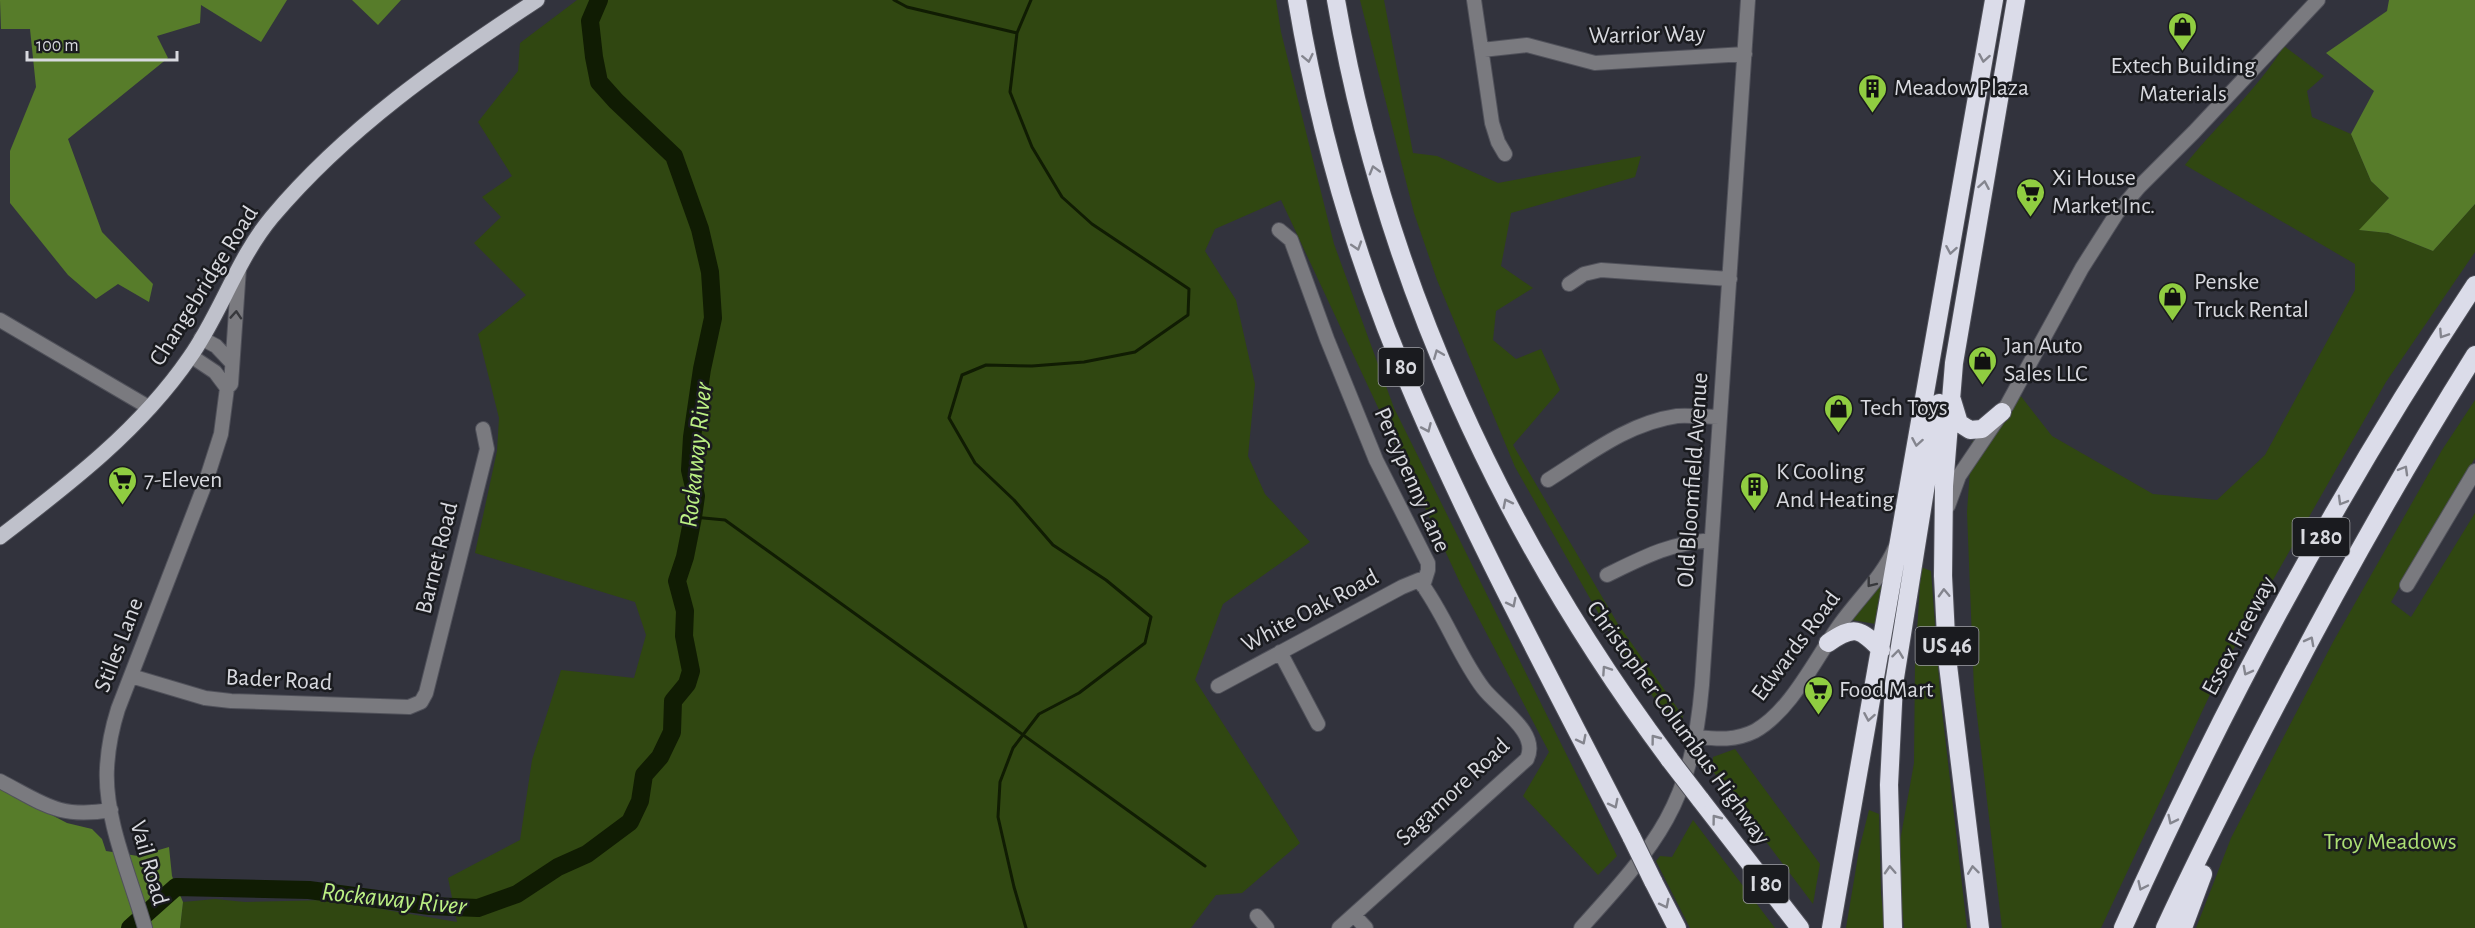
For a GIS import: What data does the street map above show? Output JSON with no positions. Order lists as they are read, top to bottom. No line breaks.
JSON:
{"streets":{"highway":["I 80","I 280","Essex Freeway","US 46","Christopher Columbus Highway"],"main road":["Changebridge Road"],"street":["Warrior Way","Percypenny Lane","Old Bloomfield Avenue","Barnet Road","White Oak Road","Stiles Lane","Edwards Road","Bader Road","Sagamore Road","Vail Road"]},"crossings":[["Warrior Way","Old Bloomfield Avenue"],["Changebridge Road","Stiles Lane"],["Percypenny Lane","White Oak Road"],["Percypenny Lane","Sagamore Road"],["Old Bloomfield Avenue","Edwards Road"],["Barnet Road","Bader Road"],["White Oak Road","Sagamore Road"],["Stiles Lane","Bader Road"],["Stiles Lane","Vail Road"],["Edwards Road","US 46"]],"one_way":["Edwards Road"],"water":["Rockaway River"],"parks":["Troy Meadows"],"places":{"shop":["Extech Building Materials","Penske Truck Rental","Jan Auto Sales LLC","Tech Toys"],"building":["Meadow Plaza","K Cooling And Heating"],"supermarket":["Xi House Market Inc.","7-Eleven","Food Mart"]},"scale_bar":"100 m"}
